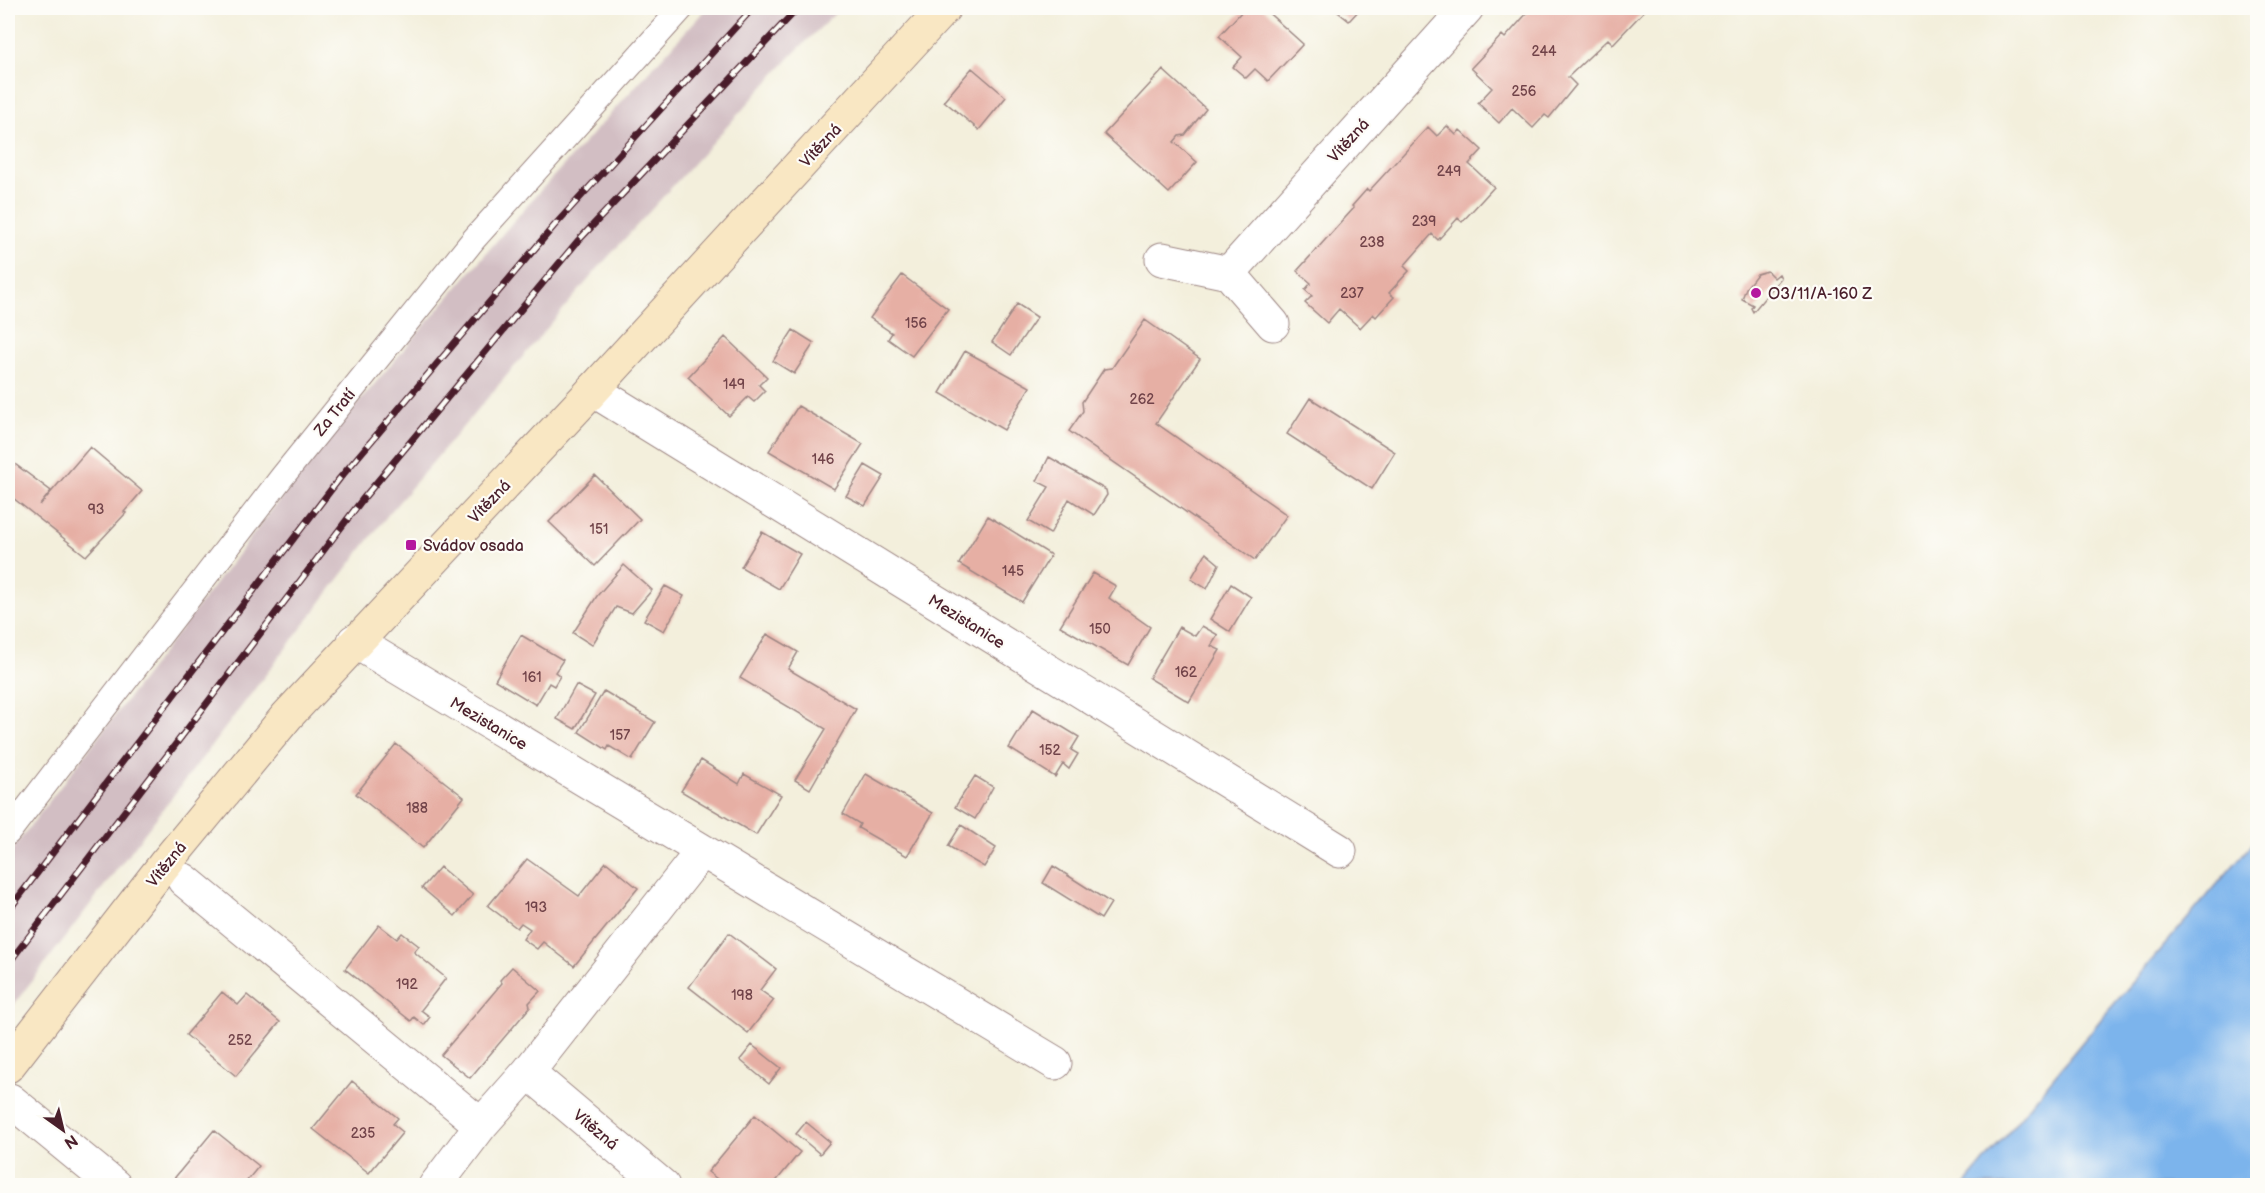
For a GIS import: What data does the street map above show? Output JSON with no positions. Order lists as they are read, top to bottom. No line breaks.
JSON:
{"streets":{"main road":["Vítězná"],"street":["Mezistanice"],"lane":["Za Tratí"]},"crossings":[["Vítězná","Mezistanice"]],"places":{"other":["O3/11/A-160 Z"],"transit":["Svádov osada"]},"house_numbers":["244","256","249","239","238","237","156","149","262","146","93","151","145","150","162","161","157","152","188","193","192","198","252","235"],"north":"bottom right"}
